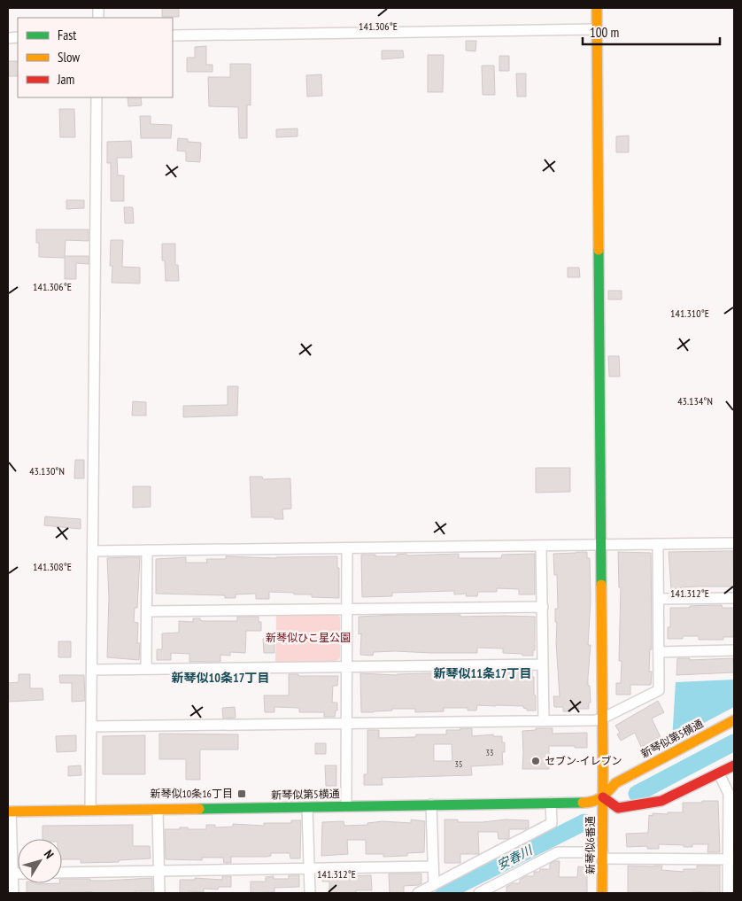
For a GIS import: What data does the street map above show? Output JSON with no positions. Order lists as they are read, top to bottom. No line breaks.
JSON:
{"streets":{"street":["新琴似第5横通","新琴似6番通"]},"crossings":[["新琴似第5横通","新琴似6番通"]],"districts":["新琴似11条17丁目","新琴似10条17丁目"],"water":["安春川"],"parks":["新琴似ひこ星公園"],"places":{"other":["セブン-イレブン"],"transit":["新琴似10条16丁目"]},"house_numbers":["33","35"],"legend":["Fast","Slow","Jam"],"scale_bar":"100 m","north":"top right","coordinates":["141.306°E","141.310°E","43.134°N","43.130°N","141.308°E","141.312°E"]}
